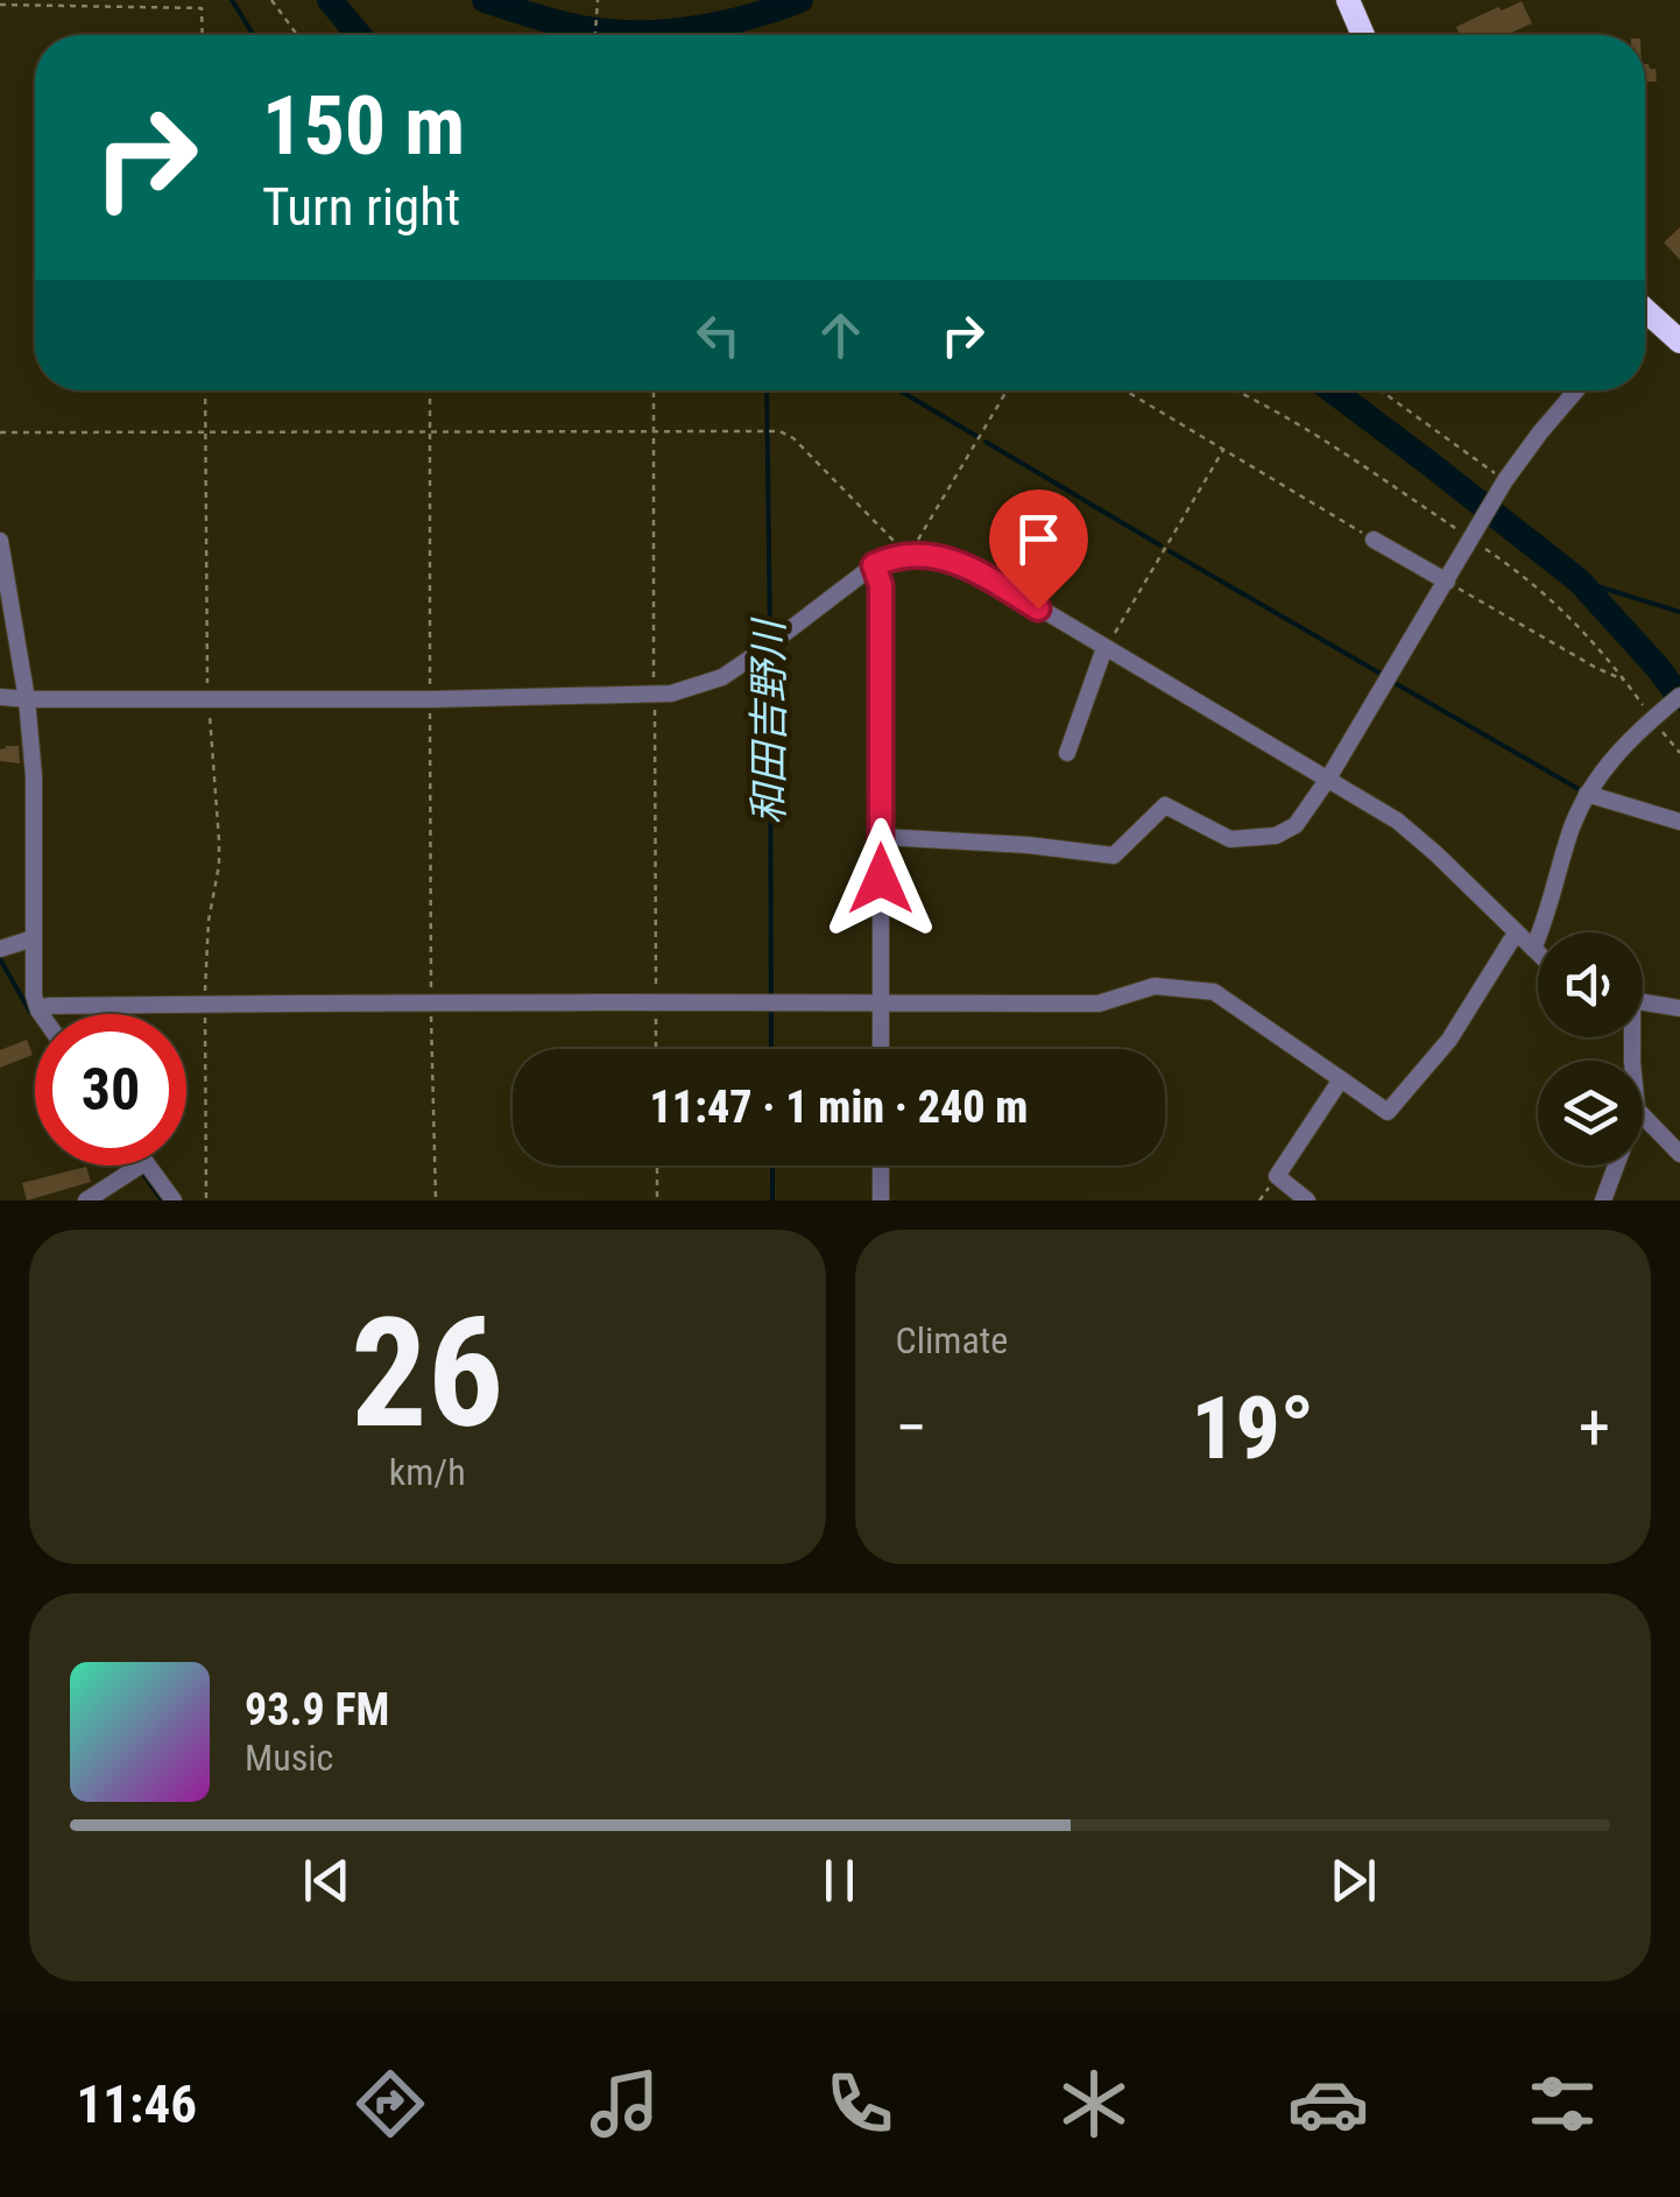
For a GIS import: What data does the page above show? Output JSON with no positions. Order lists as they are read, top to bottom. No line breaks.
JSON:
{"water":["和田吉野川"],"page":{"turn":["150 m","Turn right"],"limit":"30","trip":"11:47 · 1 min · 240 m","tile":[["26","km/h"],"Climate"],"heat":["−","19°","+"],"song":["93.9 FM","Music"],"tabs":"11:46"}}
